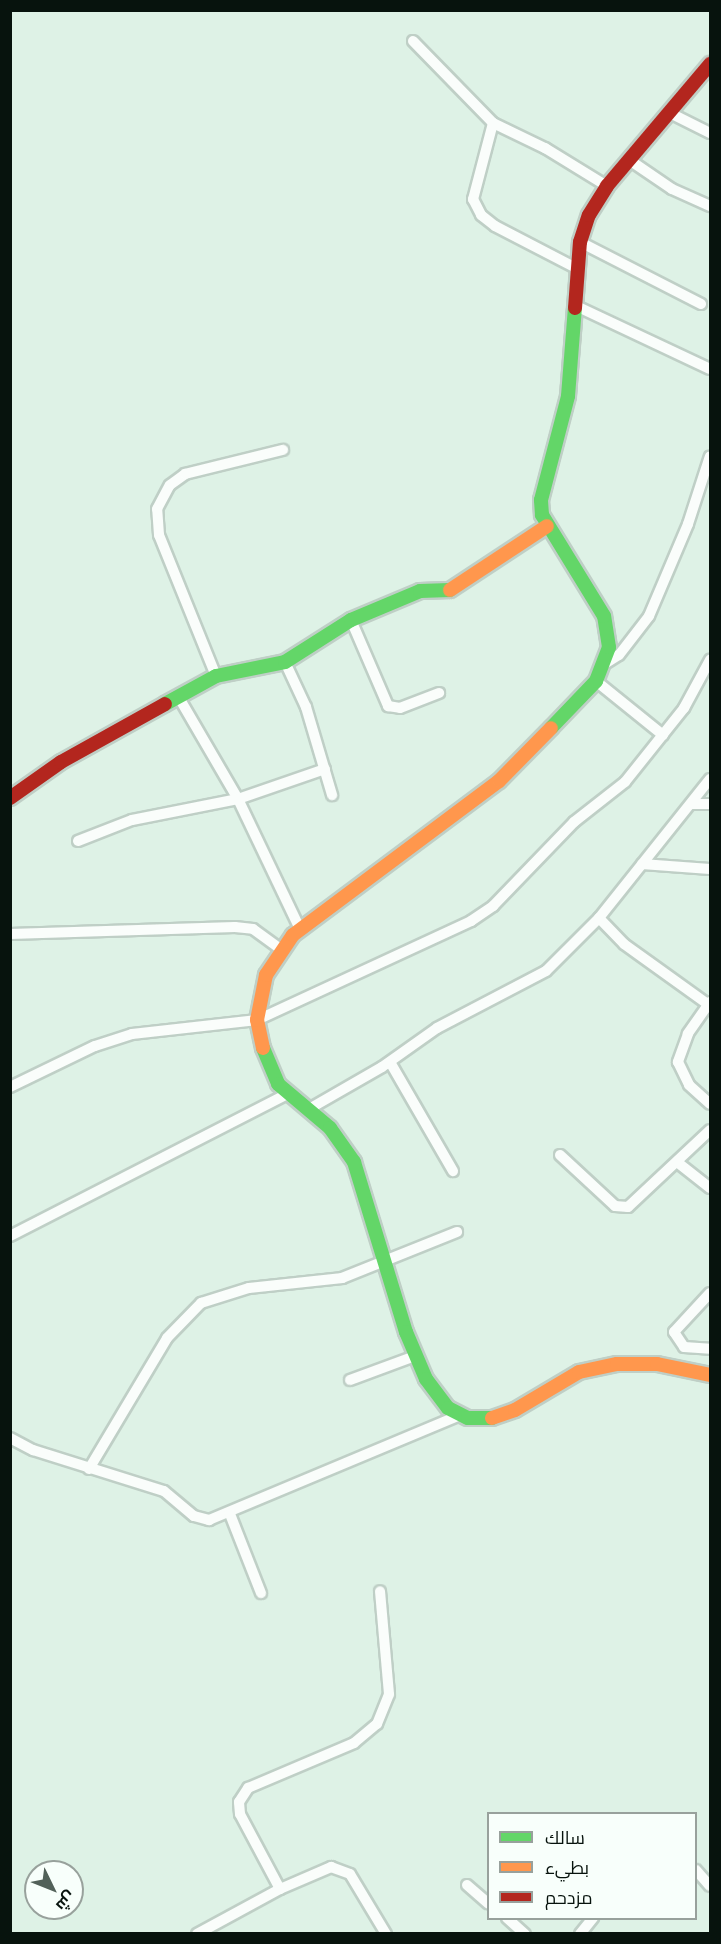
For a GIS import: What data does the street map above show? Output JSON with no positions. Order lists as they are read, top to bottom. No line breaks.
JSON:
{"legend":["سالك","بطيء","مزدحم"],"north":"bottom right"}
